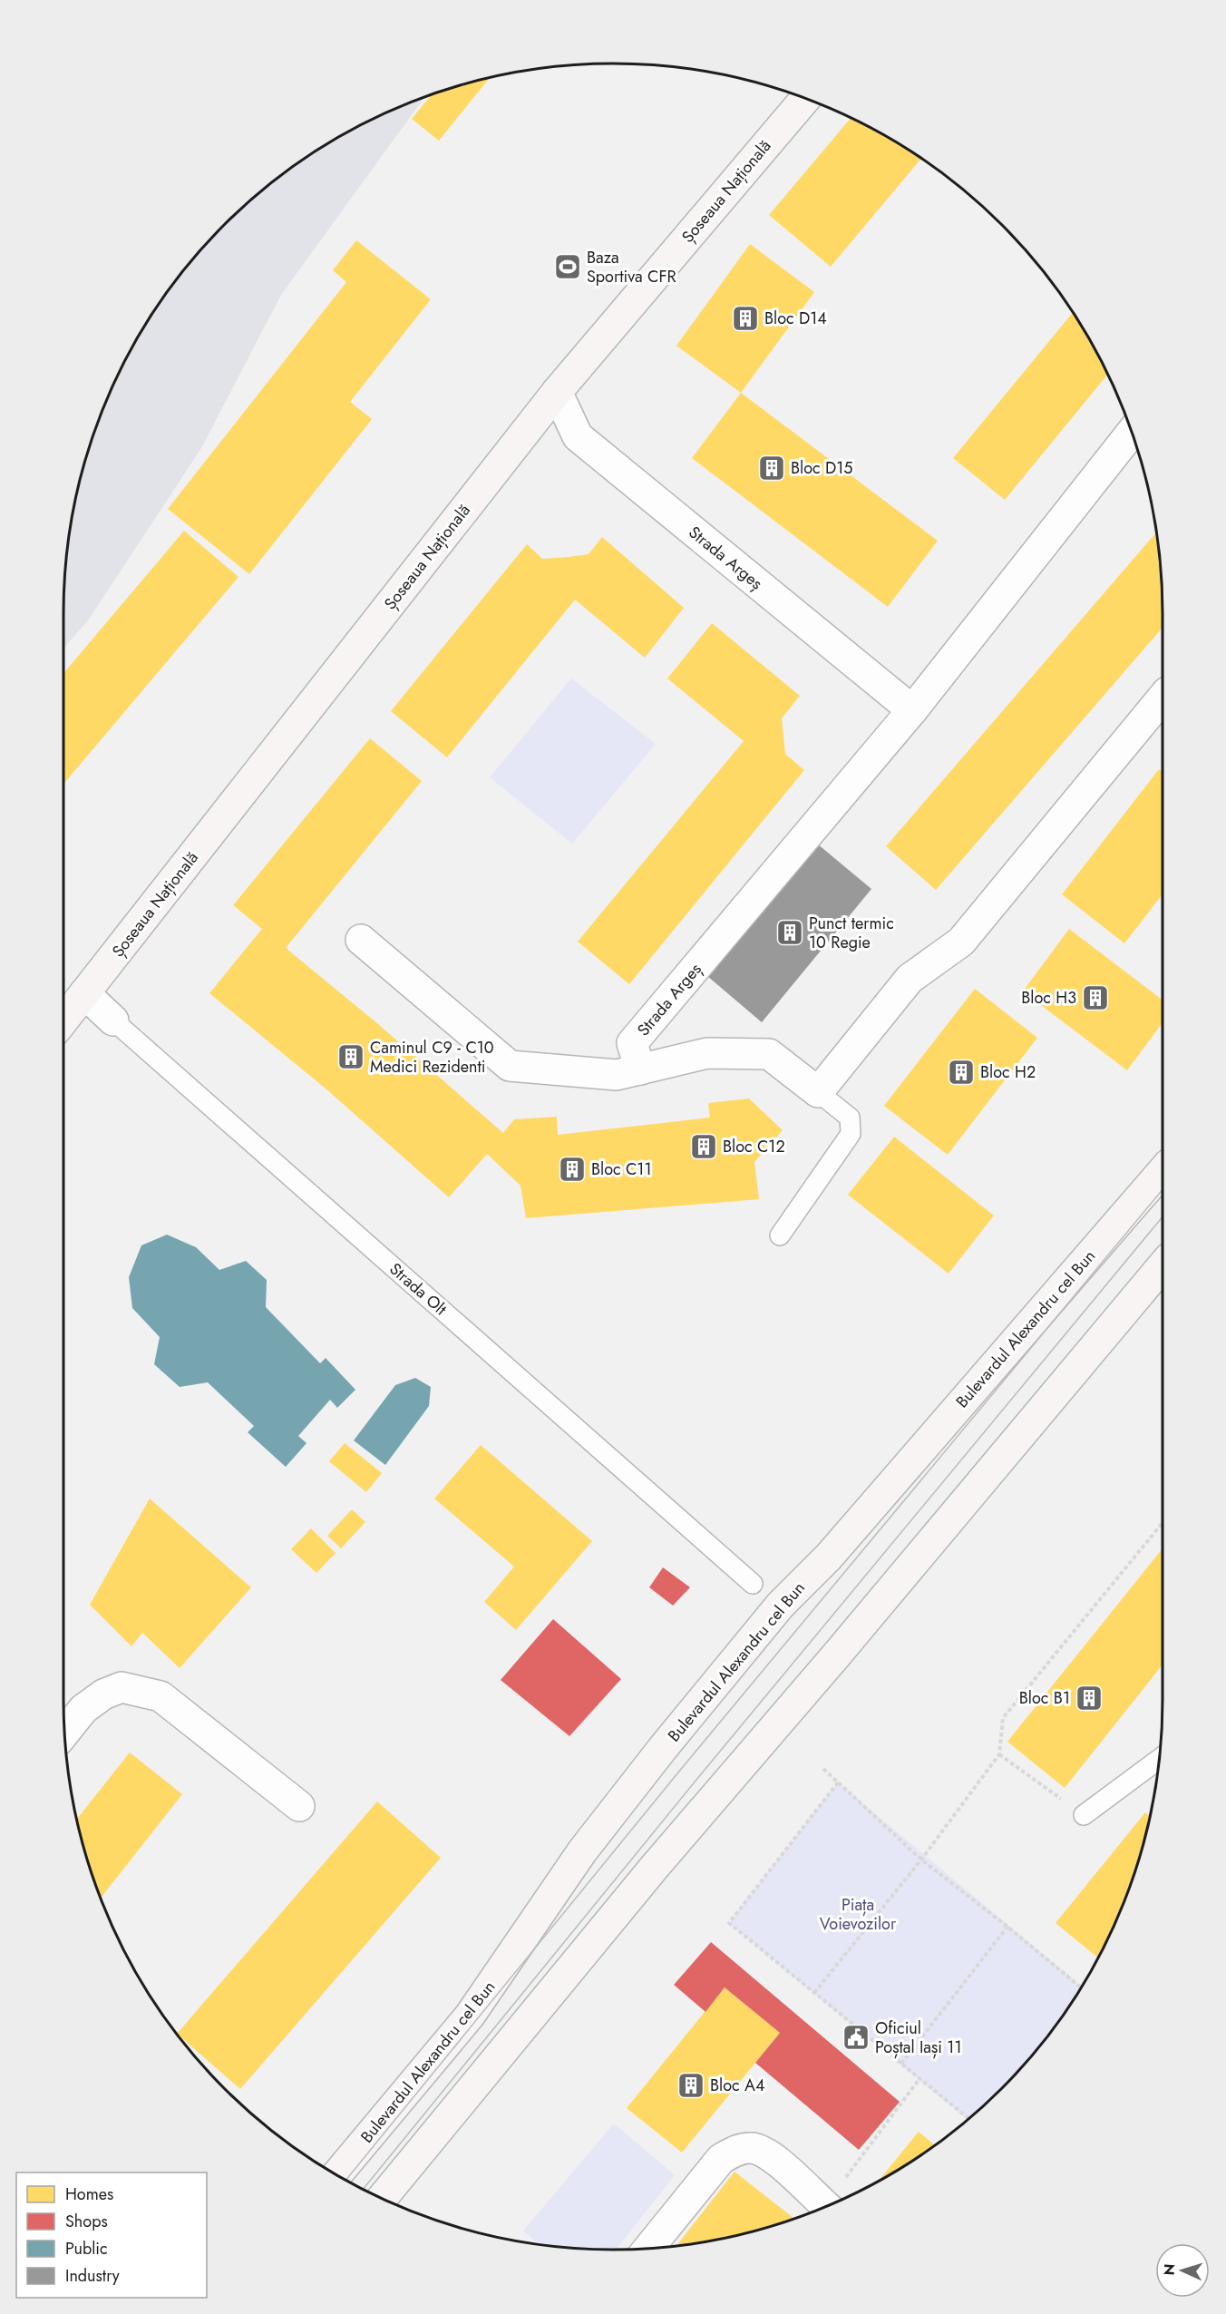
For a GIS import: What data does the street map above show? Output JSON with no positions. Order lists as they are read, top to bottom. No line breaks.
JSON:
{"streets":{"main road":["Șoseaua Națională","Bulevardul Alexandru cel Bun"],"street":["Strada Argeș","Strada Olt"]},"crossings":[["Șoseaua Națională","Strada Argeș"],["Șoseaua Națională","Strada Olt"]],"parks":["Piața Voievozilor"],"places":{"sports":["Baza Sportiva CFR"],"building":["Bloc D14","Bloc D15","Punct termic 10 Regie","Bloc H3","Caminul C9 - C10 Medici Rezidenti","Bloc H2","Bloc C12","Bloc C11","Bloc B1","Bloc A4"],"public building":["Oficiul Poștal Iași 11"]},"legend":["Homes","Shops","Public","Industry"],"north":"left"}
